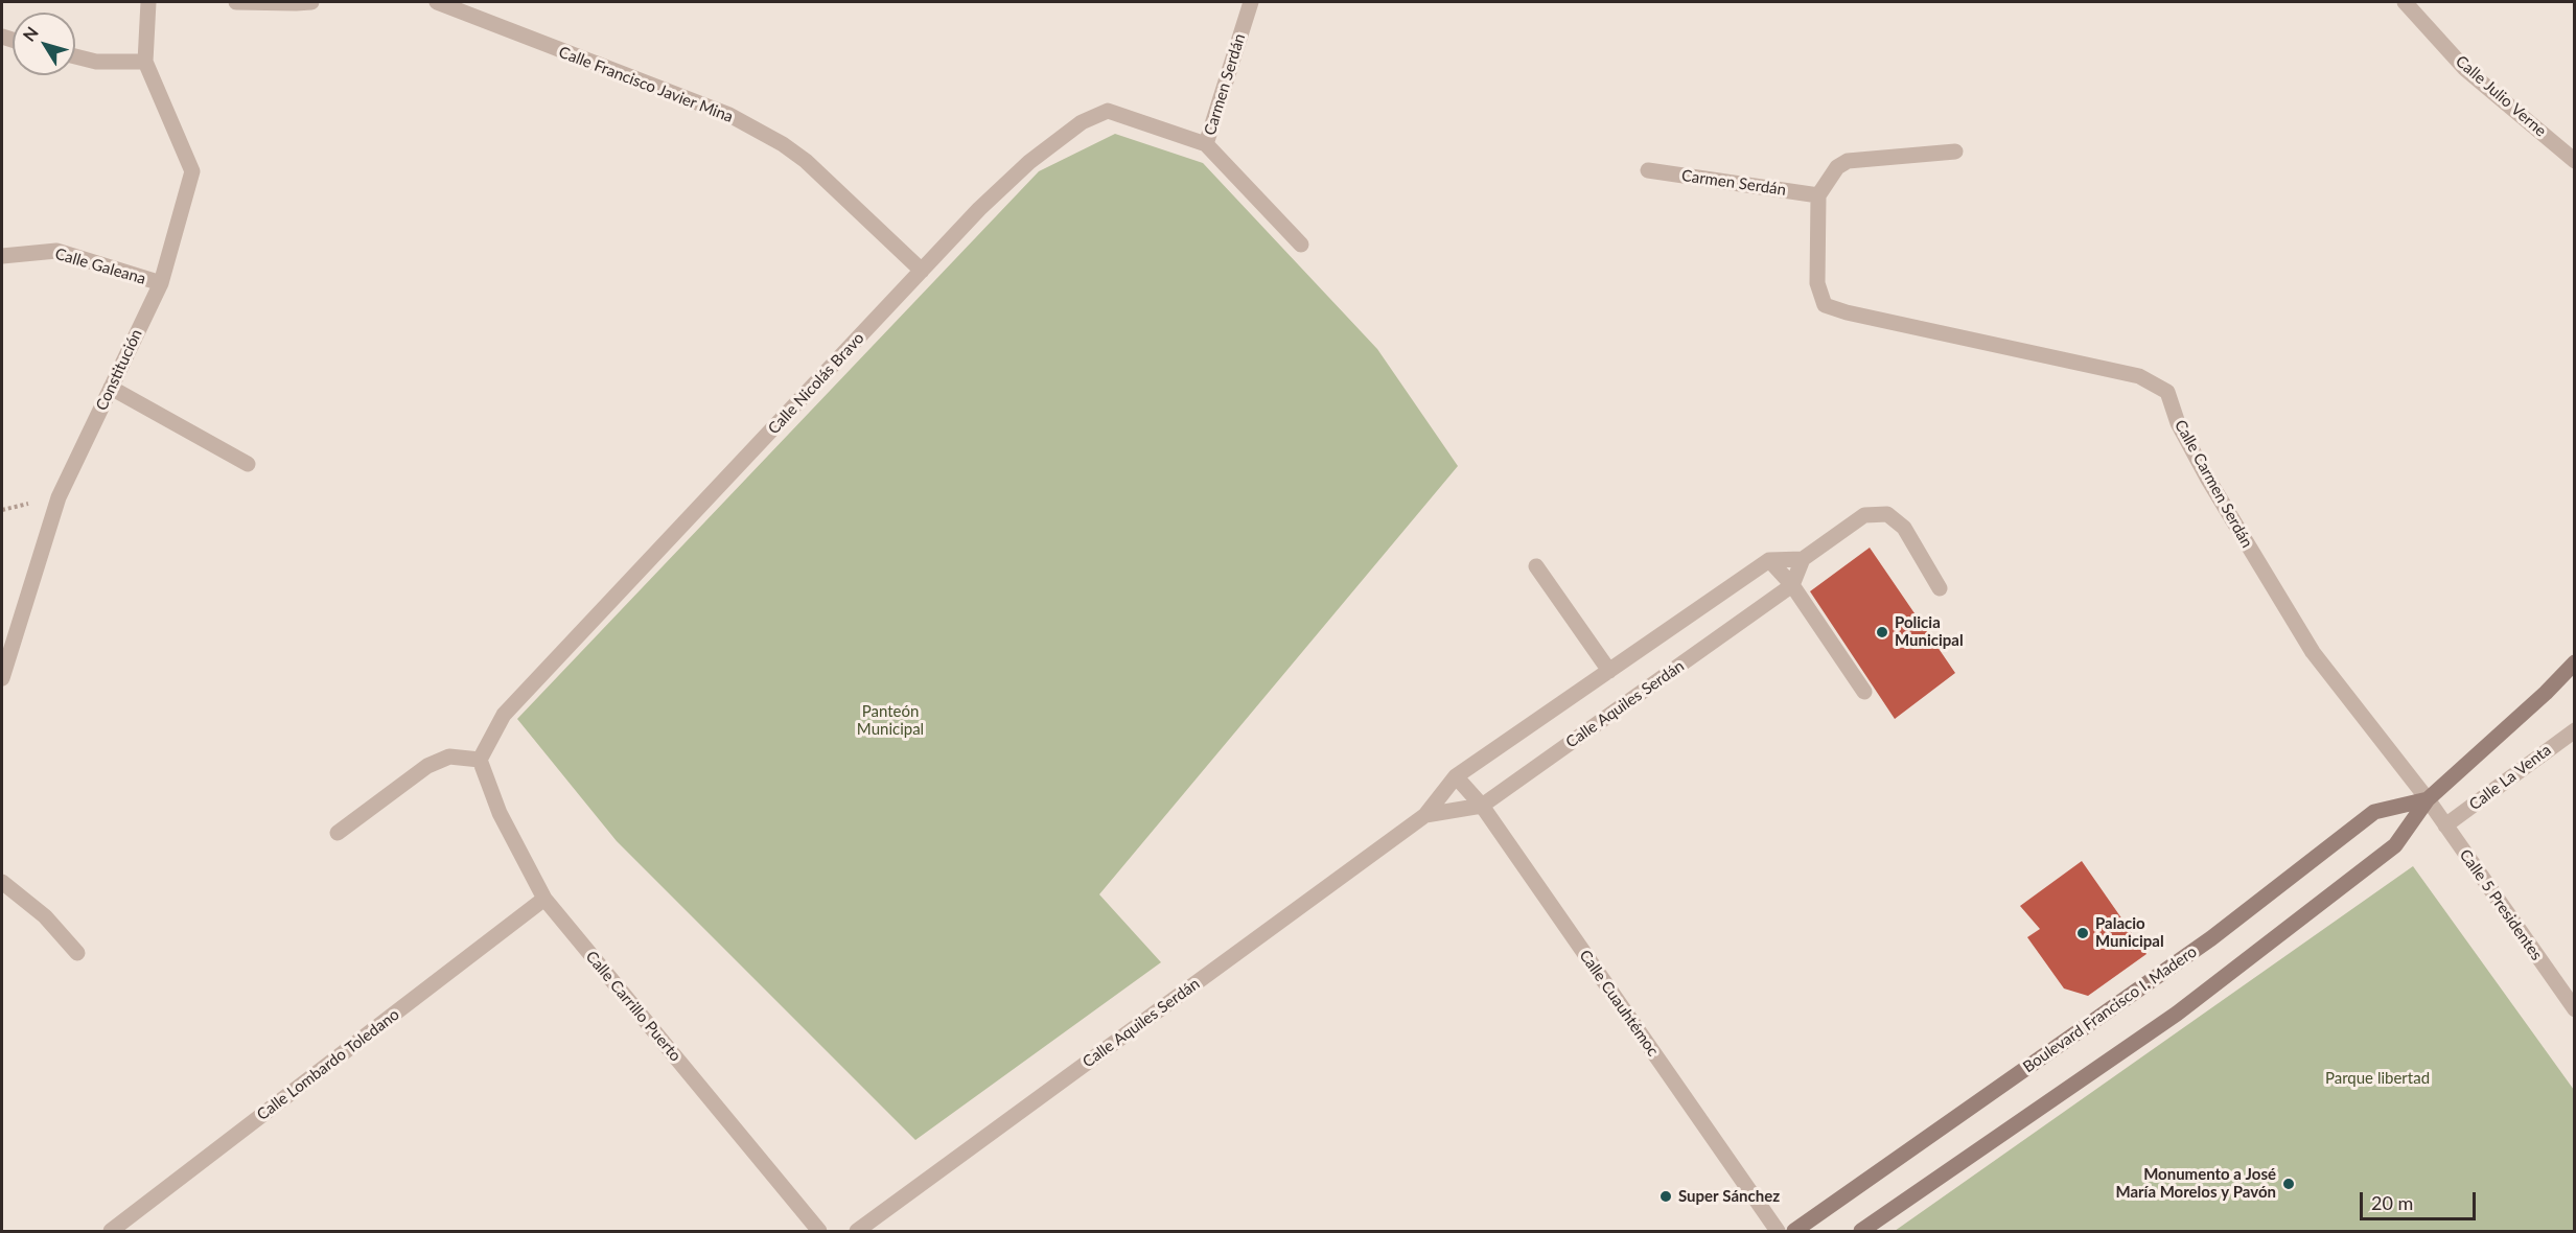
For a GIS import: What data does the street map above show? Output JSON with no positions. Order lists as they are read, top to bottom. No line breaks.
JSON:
{"streets":{"street":["Calle Francisco Javier Mina","Carmen Serdán","Calle Julio Verne","Calle Galeana","Constitución","Calle Nicolás Bravo","Calle Carmen Serdán","Calle Aquiles Serdán","Calle La Venta","Calle 5 Presidentes","Calle Cuauhtémoc","Calle Carrillo Puerto","Boulevard Francisco I. Madero","Calle Lombardo Toledano"]},"crossings":[["Calle Francisco Javier Mina","Calle Nicolás Bravo"],["Carmen Serdán","Calle Nicolás Bravo"],["Carmen Serdán","Calle Carmen Serdán"],["Calle Galeana","Constitución"],["Calle Nicolás Bravo","Calle Carrillo Puerto"],["Calle Carmen Serdán","Calle 5 Presidentes"],["Calle Carmen Serdán","Boulevard Francisco I. Madero"],["Calle Aquiles Serdán","Calle Cuauhtémoc"],["Calle La Venta","Calle 5 Presidentes"],["Calle 5 Presidentes","Boulevard Francisco I. Madero"],["Calle Carrillo Puerto","Calle Lombardo Toledano"]],"parks":["Panteón Municipal","Parque libertad"],"places":["Policia Municipal","Palacio Municipal","Monumento a José María Morelos y Pavón","Super Sánchez"],"scale_bar":"20 m","north":"top left"}
